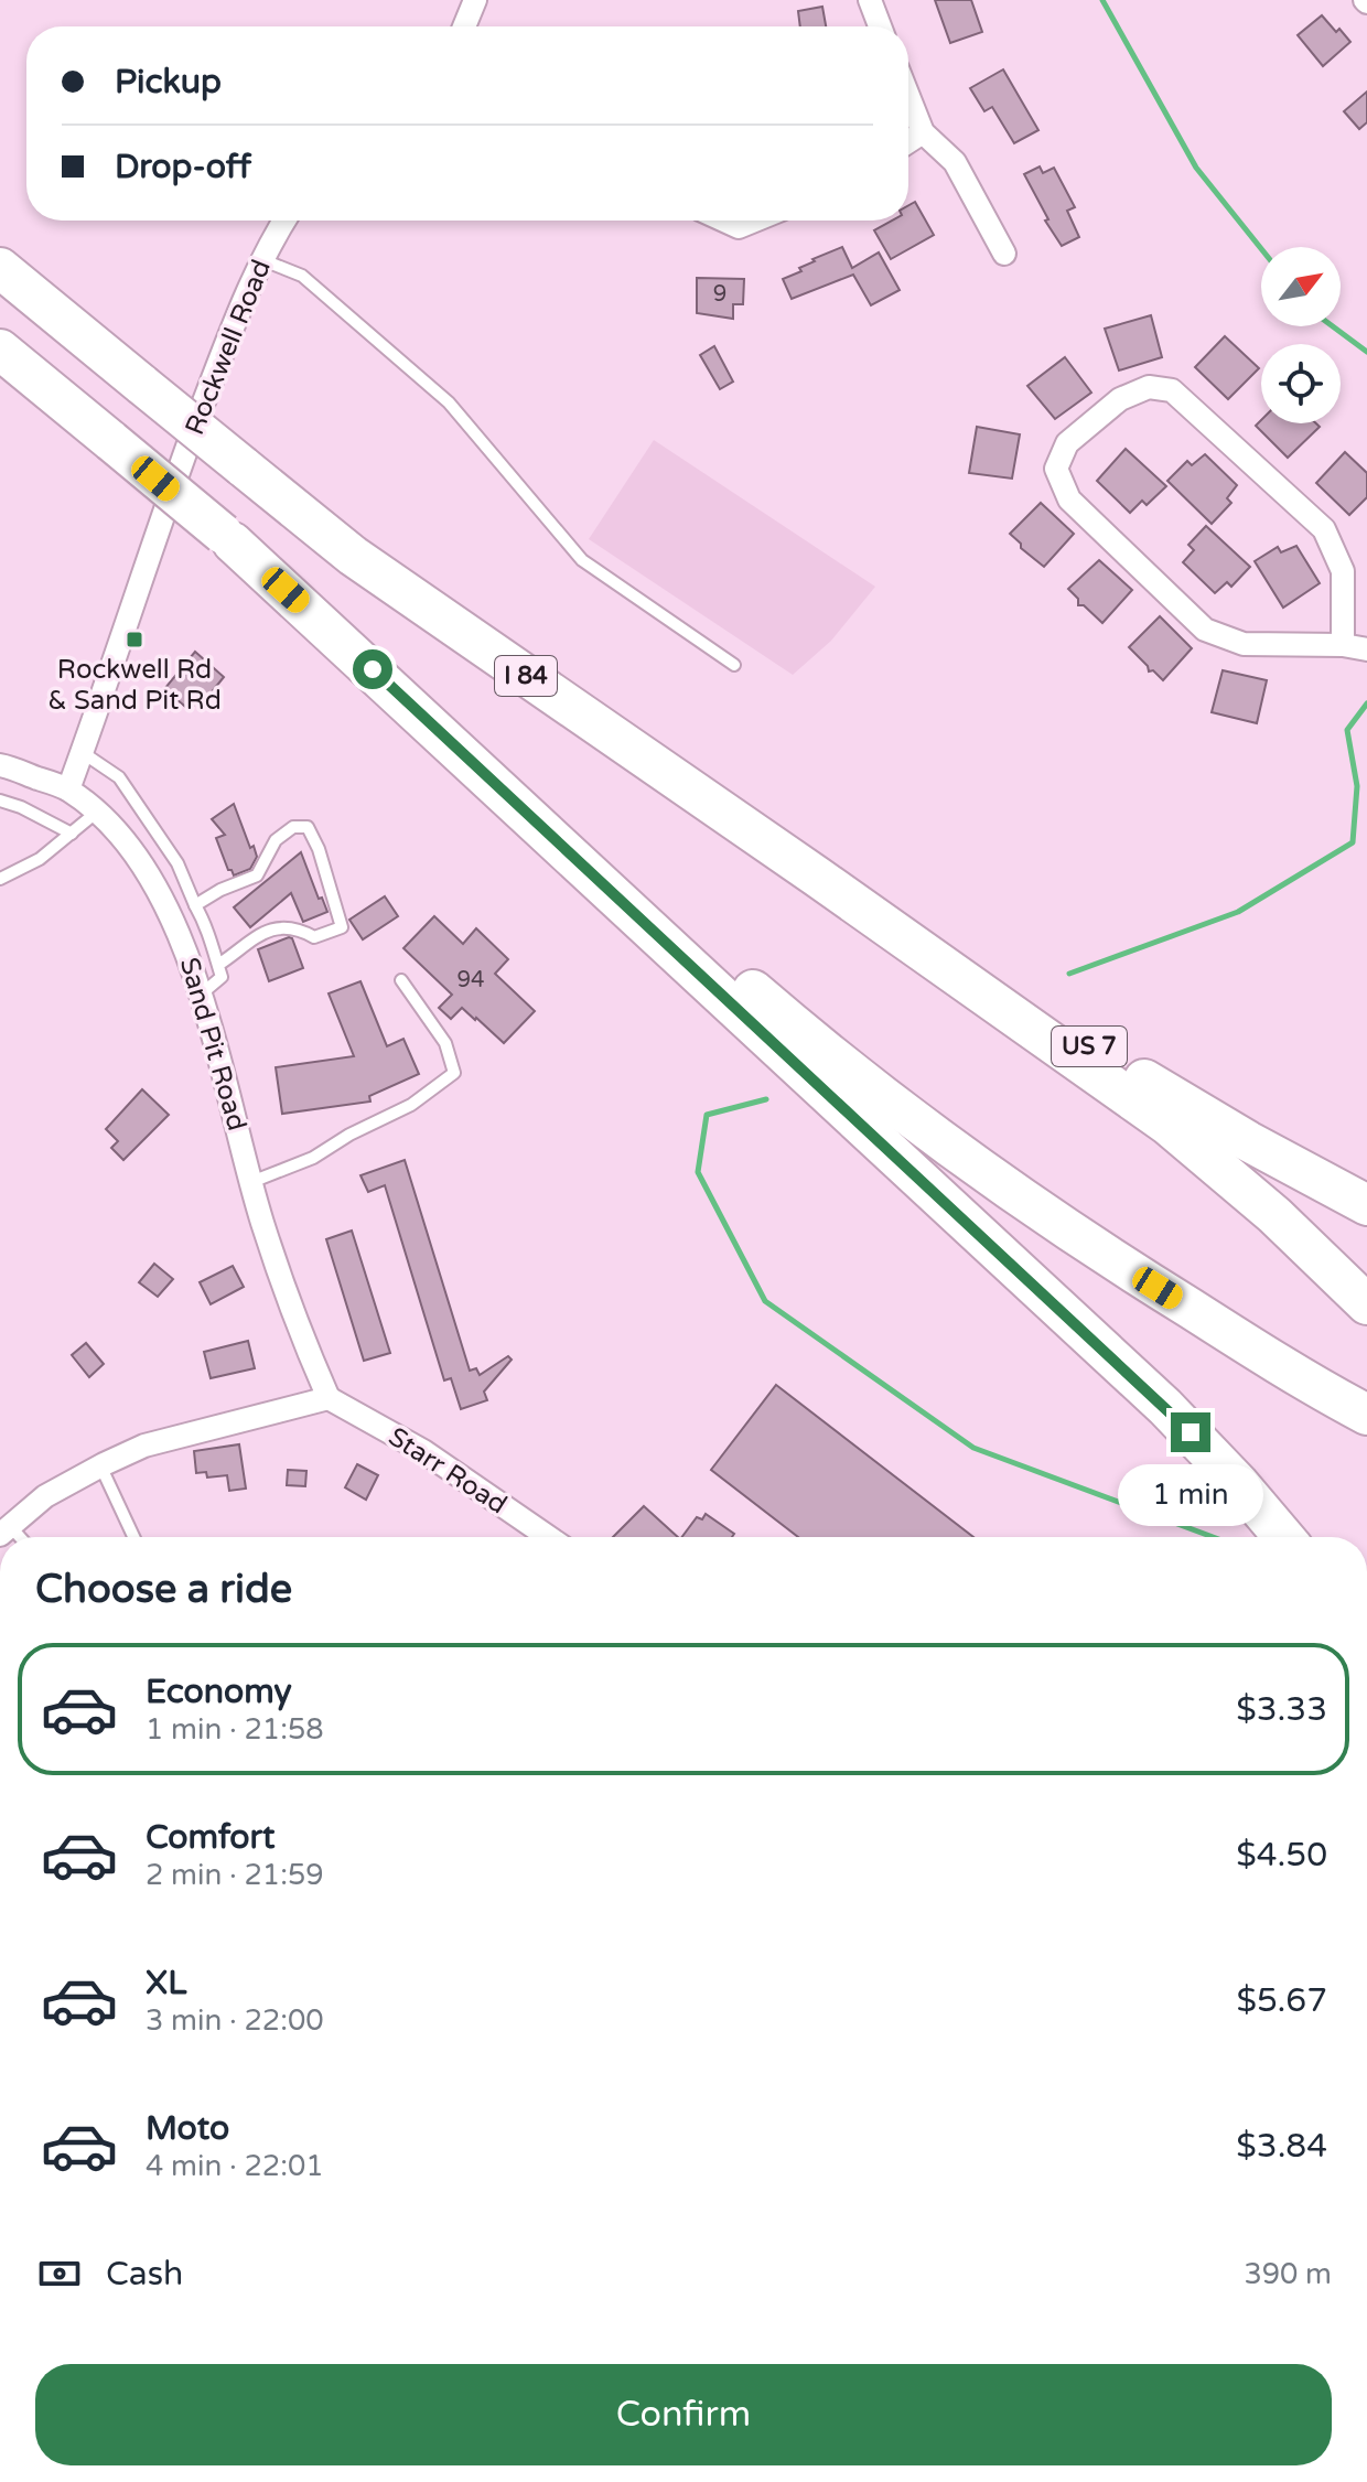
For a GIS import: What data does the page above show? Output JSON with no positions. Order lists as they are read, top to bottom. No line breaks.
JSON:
{"streets":{"highway":["I 84","US 7"],"street":["Rockwell Road","Sand Pit Road","Starr Road"]},"crossings":[["Rockwell Road","Sand Pit Road"],["I 84","US 7"],["Sand Pit Road","Starr Road"]],"places":{"transit":["Rockwell Rd & Sand Pit Rd"]},"house_numbers":["9","94"],"north":"top right","page":{"banner":["Pickup","Drop-off"],"bubble":"1 min","heading":"Choose a ride","list":[{"name":"Economy","note":"1 min · 21:58","value":"$3.33"},{"name":"Comfort","note":"2 min · 21:59","value":"$4.50"},{"name":"XL","note":"3 min · 22:00","value":"$5.67"},{"name":"Moto","note":"4 min · 22:01","value":"$3.84"}],"pay":["Cash","390 m"],"buttons":"Confirm"}}
